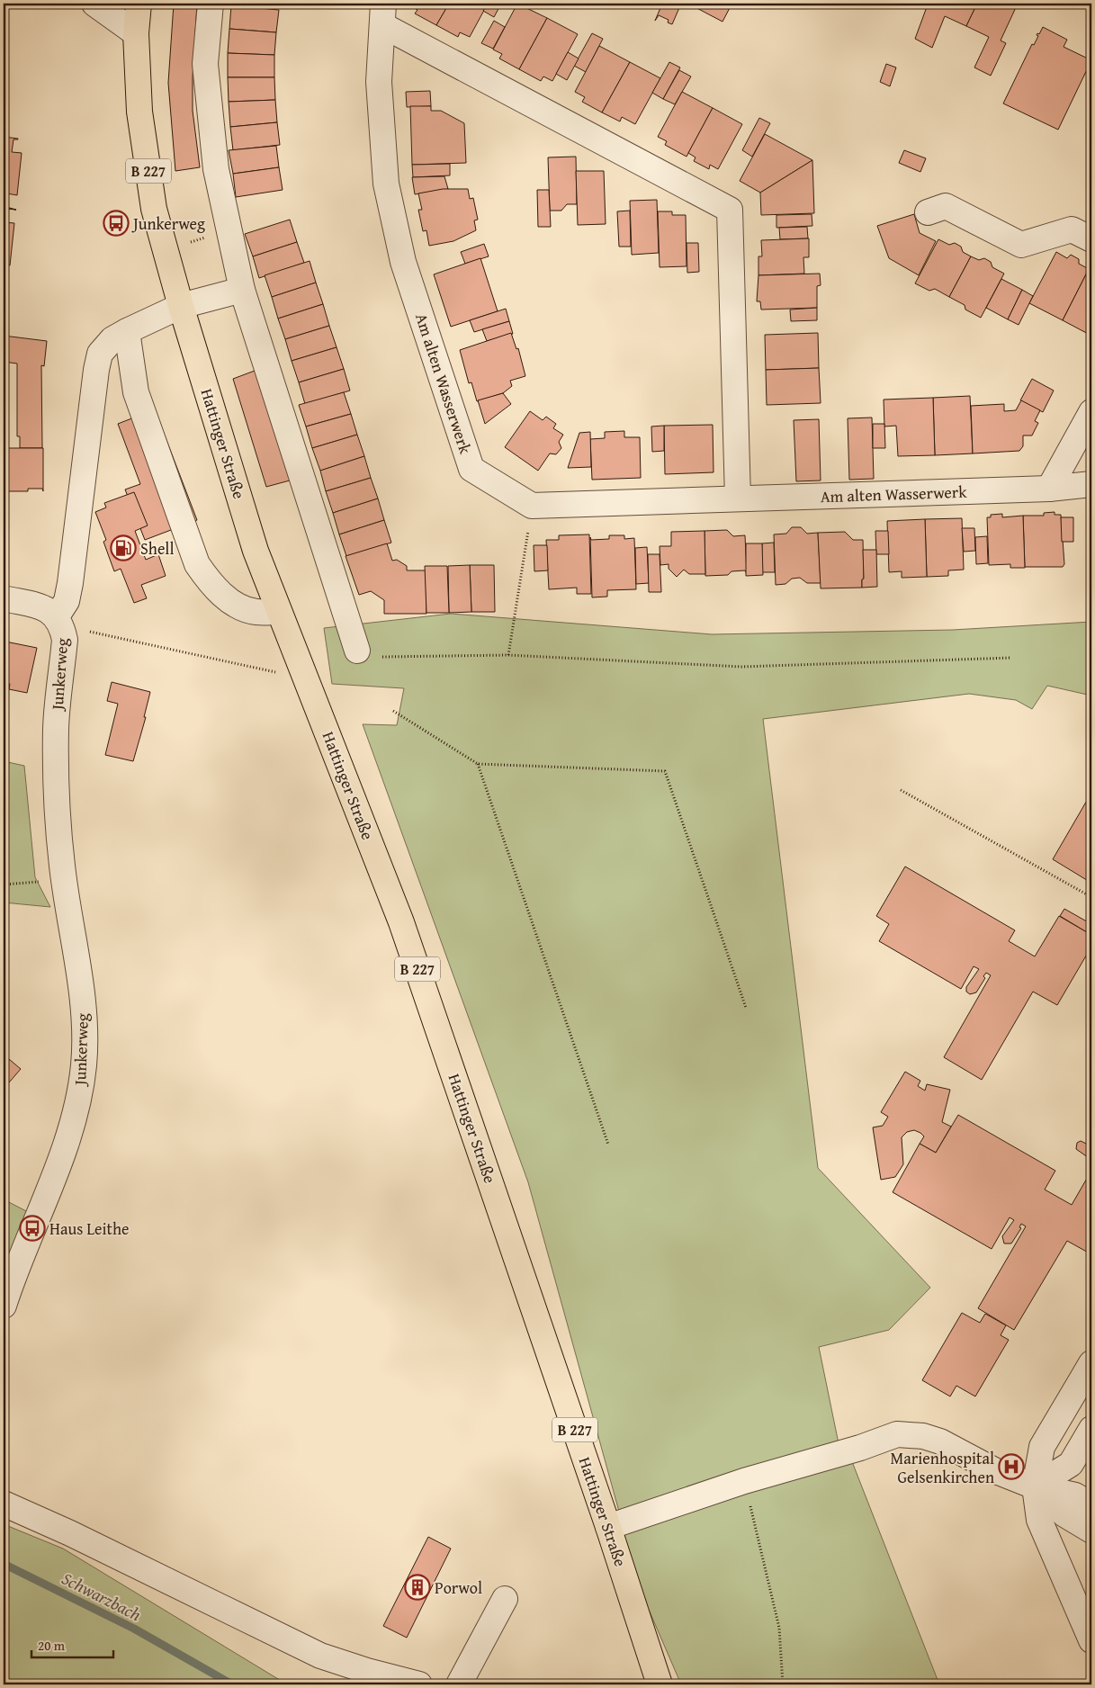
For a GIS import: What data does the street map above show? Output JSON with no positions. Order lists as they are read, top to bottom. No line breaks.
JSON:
{"streets":{"main road":["B 227","Hattinger Straße"],"street":["Am alten Wasserwerk","Junkerweg"]},"crossings":[["B 227","Hattinger Straße"],["B 227","Junkerweg"],["Hattinger Straße","Junkerweg"]],"water":["Schwarzbach"],"places":{"bus stop":["Junkerweg","Haus Leithe"],"fuel station":["Shell"],"hospital":["Marienhospital Gelsenkirchen"],"building":["Porwol"]},"scale_bar":"20 m"}
